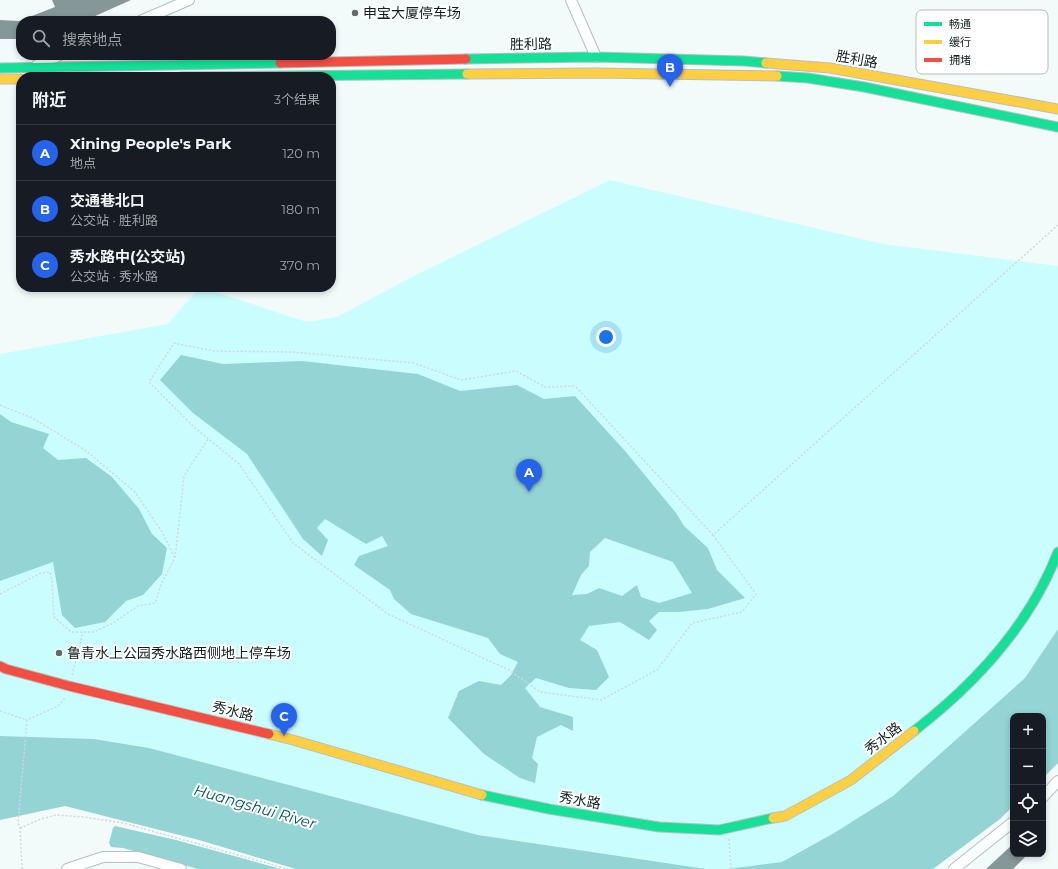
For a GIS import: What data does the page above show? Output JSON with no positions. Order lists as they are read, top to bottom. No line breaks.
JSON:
{"streets":{"main road":["胜利路","秀水路"]},"water":["Huangshui River"],"places":["申宝大厦停车场","鲁青水上公园秀水路西侧地上停车场"],"legend":["畅通","缓行","拥堵"],"page":{"search":"搜索地点","pins":["B","A","C"],"heading":["附近","3个结果"],"list":[{"mark":"A","name":"Xining People's Park","note":"地点","value":"120 m"},{"mark":"B","name":"交通巷北口","note":"公交站 · 胜利路","value":"180 m"},{"mark":"C","name":"秀水路中(公交站)","note":"公交站 · 秀水路","value":"370 m"}],"map_buttons":["+","−"]}}
